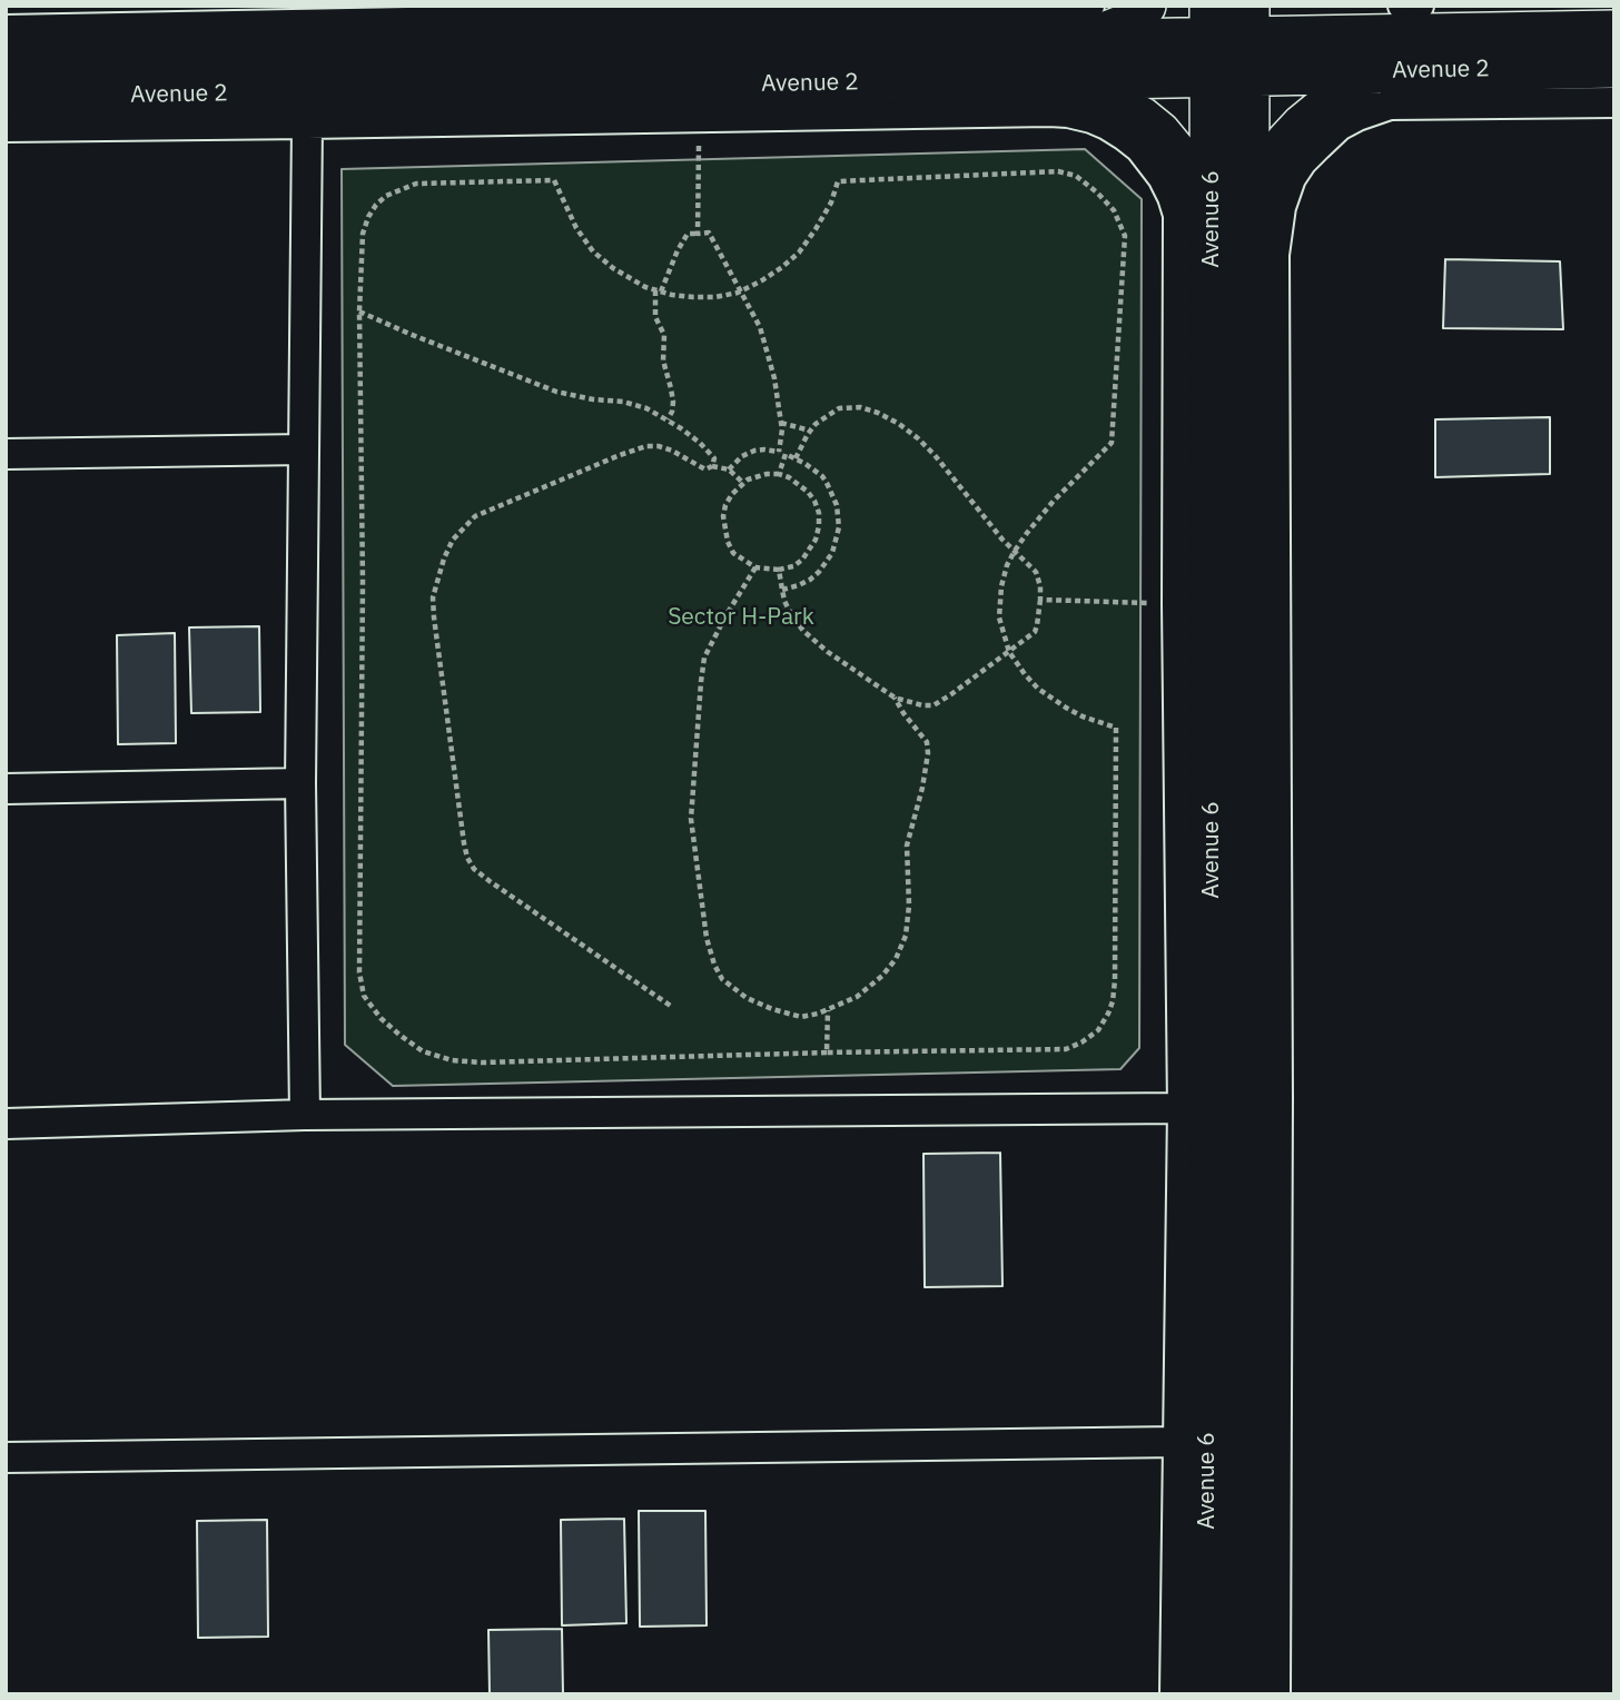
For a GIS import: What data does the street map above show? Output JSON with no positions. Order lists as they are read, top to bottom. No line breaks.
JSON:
{"streets":{"main road":["Avenue 2","Avenue 6"]},"crossings":[["Avenue 2","Avenue 6"]],"parks":["Sector H-Park"]}
